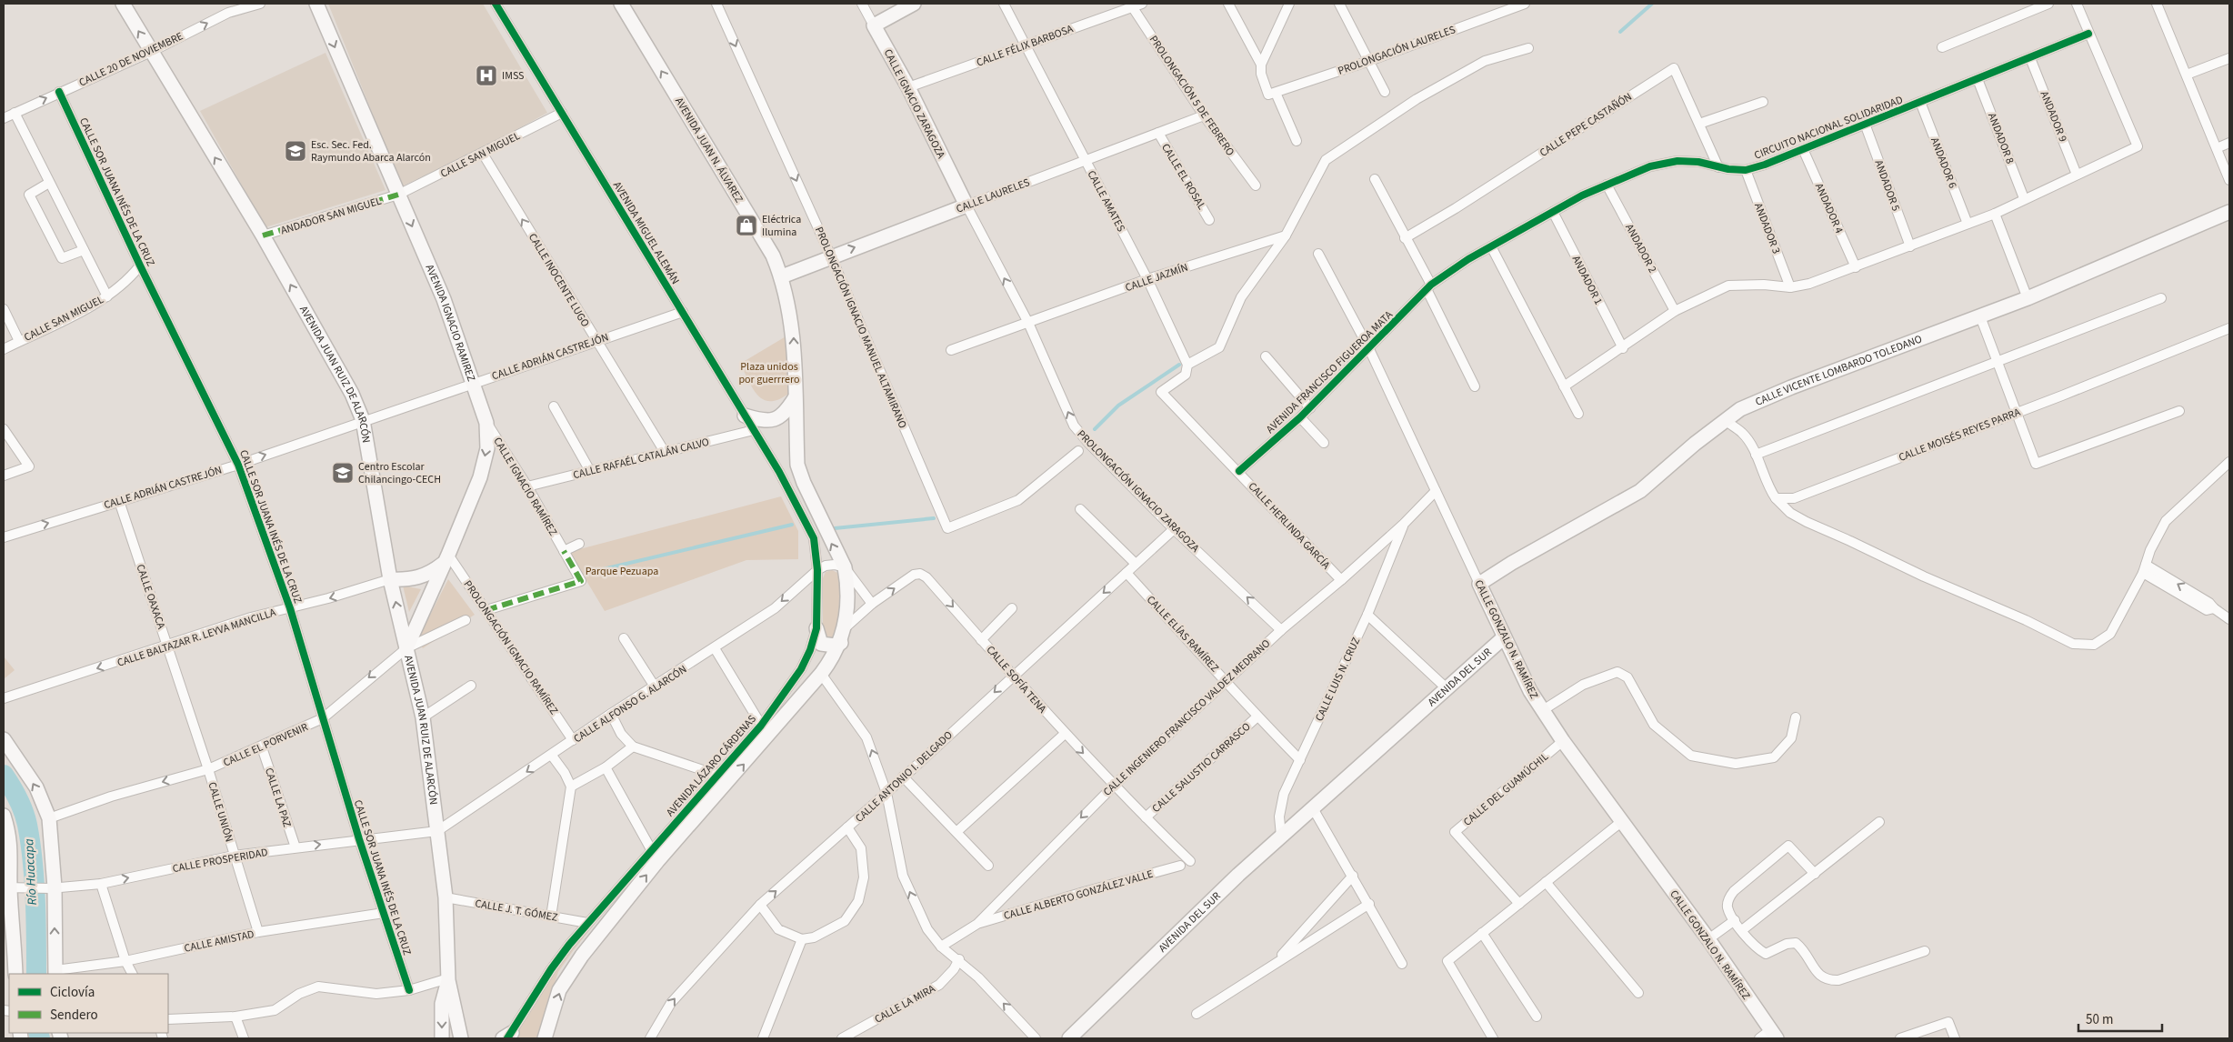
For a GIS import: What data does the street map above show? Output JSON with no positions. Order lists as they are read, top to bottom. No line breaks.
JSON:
{"streets":{"street":["CALLE FÉLIX BARBOSA","PROLONGACIÓN LAURELES","CALLE 20 DE NOVIEMBRE","PROLONGACIÓN 5 DE FEBRERO","CALLE IGNACIO ZARAGOZA","ANDADOR 9","CALLE PEPE CASTAÑÓN","CIRCUITO NACIONAL SOLIDARIDAD","ANDADOR 8","AVENIDA JUAN N. ÁLVAREZ","CALLE SAN MIGUEL","ANDADOR 6","CALLE EL ROSAL","ANDADOR 5","CALLE SOR JUANA INÉS DE LA CRUZ","CALLE LAURELES","CALLE AMATES","ANDADOR 4","ANDADOR SAN MIGUEL","ANDADOR 3","AVENIDA MIGUEL ALEMÁN","ANDADOR 2","CALLE JAZMÍN","CALLE INOCENTE LUGO","ANDADOR 1","AVENIDA IGNACIO RAMIREZ","PROLONGACIÓN IGNACIO MANUEL ALTAMIRANO","CALLE ADRIÁN CASTREJÓN","CALLE VICENTE LOMBARDO TOLEDANO","AVENIDA FRANCISCO FIGUEROA MATA","AVENIDA JUAN RUIZ DE ALARCÓN","CALLE MOISÉS REYES PARRA","CALLE RAFAÉL CATALÁN CALVO","CALLE IGNACIO RAMÍREZ","PROLONGACIÓN IGNACIO ZARAGOZA","CALLE HERLINDA GARCÍA","CALLE OAXACA","CALLE ELÍAS RAMÍREZ","CALLE BALTAZAR R. LEYVA MANCILLA","CALLE GONZALO N. RAMÍREZ","PROLONGACIÓN IGNACIO RAMÍREZ","AVENIDA DEL SUR","CALLE SOFÍA TENA","CALLE LUIS N. CRUZ","CALLE ALFONSO G. ALARCÓN","CALLE INGENIERO FRANCISCO VALDEZ MEDRANO","CALLE EL PORVENIR","AVENIDA LÁZARO CÁRDENAS","CALLE SALUSTIO CARRASCO","CALLE ANTONIO I. DELGADO","CALLE DEL GUAMÚCHIL","CALLE LA PAZ","CALLE UNIÓN","CALLE PROSPERIDAD","CALLE ALBERTO GONZÁLEZ VALLE","CALLE J. T. GÓMEZ","CALLE AMISTAD","CALLE LA MIRA"]},"crossings":[["CALLE FÉLIX BARBOSA","PROLONGACIÓN 5 DE FEBRERO"],["CALLE FÉLIX BARBOSA","CALLE IGNACIO ZARAGOZA"],["CALLE FÉLIX BARBOSA","CALLE AMATES"],["CALLE 20 DE NOVIEMBRE","CALLE SOR JUANA INÉS DE LA CRUZ"],["CALLE 20 DE NOVIEMBRE","AVENIDA JUAN RUIZ DE ALARCÓN"],["PROLONGACIÓN 5 DE FEBRERO","CALLE LAURELES"],["CALLE IGNACIO ZARAGOZA","CALLE LAURELES"],["CALLE IGNACIO ZARAGOZA","PROLONGACIÓN IGNACIO ZARAGOZA"],["ANDADOR 9","CIRCUITO NACIONAL SOLIDARIDAD"],["CALLE PEPE CASTAÑÓN","CIRCUITO NACIONAL SOLIDARIDAD"],["CIRCUITO NACIONAL SOLIDARIDAD","ANDADOR 8"],["CIRCUITO NACIONAL SOLIDARIDAD","ANDADOR 6"],["CIRCUITO NACIONAL SOLIDARIDAD","ANDADOR 5"],["CIRCUITO NACIONAL SOLIDARIDAD","ANDADOR 4"],["CIRCUITO NACIONAL SOLIDARIDAD","ANDADOR 3"],["CIRCUITO NACIONAL SOLIDARIDAD","ANDADOR 2"],["CIRCUITO NACIONAL SOLIDARIDAD","ANDADOR 1"],["CIRCUITO NACIONAL SOLIDARIDAD","AVENIDA FRANCISCO FIGUEROA MATA"],["AVENIDA JUAN N. ÁLVAREZ","CALLE LAURELES"],["AVENIDA JUAN N. ÁLVAREZ","AVENIDA LÁZARO CÁRDENAS"],["CALLE SAN MIGUEL","CALLE SOR JUANA INÉS DE LA CRUZ"],["CALLE SAN MIGUEL","ANDADOR SAN MIGUEL"],["CALLE SAN MIGUEL","AVENIDA MIGUEL ALEMÁN"],["CALLE SAN MIGUEL","CALLE INOCENTE LUGO"],["CALLE SAN MIGUEL","AVENIDA IGNACIO RAMIREZ"],["CALLE EL ROSAL","CALLE LAURELES"],["CALLE SOR JUANA INÉS DE LA CRUZ","CALLE ADRIÁN CASTREJÓN"],["CALLE SOR JUANA INÉS DE LA CRUZ","CALLE BALTAZAR R. LEYVA MANCILLA"],["CALLE SOR JUANA INÉS DE LA CRUZ","CALLE EL PORVENIR"],["CALLE SOR JUANA INÉS DE LA CRUZ","CALLE PROSPERIDAD"],["CALLE SOR JUANA INÉS DE LA CRUZ","CALLE AMISTAD"],["CALLE LAURELES","CALLE AMATES"],["CALLE LAURELES","PROLONGACIÓN IGNACIO MANUEL ALTAMIRANO"],["CALLE LAURELES","PROLONGACIÓN IGNACIO ZARAGOZA"],["CALLE AMATES","CALLE JAZMÍN"],["CALLE AMATES","CALLE HERLINDA GARCÍA"],["ANDADOR SAN MIGUEL","AVENIDA IGNACIO RAMIREZ"],["ANDADOR SAN MIGUEL","AVENIDA JUAN RUIZ DE ALARCÓN"],["AVENIDA MIGUEL ALEMÁN","CALLE ADRIÁN CASTREJÓN"],["AVENIDA MIGUEL ALEMÁN","CALLE RAFAÉL CATALÁN CALVO"],["AVENIDA MIGUEL ALEMÁN","AVENIDA LÁZARO CÁRDENAS"],["CALLE JAZMÍN","PROLONGACIÓN IGNACIO ZARAGOZA"],["CALLE INOCENTE LUGO","CALLE ADRIÁN CASTREJÓN"],["CALLE INOCENTE LUGO","CALLE RAFAÉL CATALÁN CALVO"],["AVENIDA IGNACIO RAMIREZ","CALLE ADRIÁN CASTREJÓN"],["AVENIDA IGNACIO RAMIREZ","AVENIDA JUAN RUIZ DE ALARCÓN"],["AVENIDA IGNACIO RAMIREZ","CALLE IGNACIO RAMÍREZ"],["AVENIDA IGNACIO RAMIREZ","PROLONGACIÓN IGNACIO RAMÍREZ"],["AVENIDA IGNACIO RAMIREZ","CALLE EL PORVENIR"],["CALLE ADRIÁN CASTREJÓN","AVENIDA JUAN RUIZ DE ALARCÓN"],["CALLE ADRIÁN CASTREJÓN","CALLE OAXACA"],["CALLE VICENTE LOMBARDO TOLEDANO","CALLE GONZALO N. RAMÍREZ"],["AVENIDA FRANCISCO FIGUEROA MATA","CALLE HERLINDA GARCÍA"],["AVENIDA FRANCISCO FIGUEROA MATA","CALLE GONZALO N. RAMÍREZ"],["AVENIDA JUAN RUIZ DE ALARCÓN","CALLE BALTAZAR R. LEYVA MANCILLA"],["AVENIDA JUAN RUIZ DE ALARCÓN","CALLE ALFONSO G. ALARCÓN"],["AVENIDA JUAN RUIZ DE ALARCÓN","CALLE EL PORVENIR"],["AVENIDA JUAN RUIZ DE ALARCÓN","CALLE PROSPERIDAD"],["AVENIDA JUAN RUIZ DE ALARCÓN","CALLE J. T. GÓMEZ"],["CALLE RAFAÉL CATALÁN CALVO","CALLE IGNACIO RAMÍREZ"],["CALLE IGNACIO RAMÍREZ","PROLONGACIÓN IGNACIO RAMÍREZ"],["PROLONGACIÓN IGNACIO ZARAGOZA","CALLE INGENIERO FRANCISCO VALDEZ MEDRANO"],["PROLONGACIÓN IGNACIO ZARAGOZA","CALLE ANTONIO I. DELGADO"],["CALLE HERLINDA GARCÍA","CALLE INGENIERO FRANCISCO VALDEZ MEDRANO"],["CALLE OAXACA","CALLE BALTAZAR R. LEYVA MANCILLA"],["CALLE OAXACA","CALLE EL PORVENIR"],["CALLE OAXACA","CALLE UNIÓN"],["CALLE ELÍAS RAMÍREZ","CALLE LUIS N. CRUZ"],["CALLE ELÍAS RAMÍREZ","CALLE INGENIERO FRANCISCO VALDEZ MEDRANO"],["CALLE ELÍAS RAMÍREZ","CALLE SALUSTIO CARRASCO"],["CALLE ELÍAS RAMÍREZ","CALLE ANTONIO I. DELGADO"],["CALLE GONZALO N. RAMÍREZ","AVENIDA DEL SUR"],["CALLE GONZALO N. RAMÍREZ","CALLE INGENIERO FRANCISCO VALDEZ MEDRANO"],["CALLE GONZALO N. RAMÍREZ","CALLE DEL GUAMÚCHIL"],["PROLONGACIÓN IGNACIO RAMÍREZ","CALLE ALFONSO G. ALARCÓN"],["AVENIDA DEL SUR","CALLE LUIS N. CRUZ"],["CALLE SOFÍA TENA","CALLE INGENIERO FRANCISCO VALDEZ MEDRANO"],["CALLE SOFÍA TENA","CALLE SALUSTIO CARRASCO"],["CALLE SOFÍA TENA","CALLE ANTONIO I. DELGADO"],["CALLE LUIS N. CRUZ","CALLE INGENIERO FRANCISCO VALDEZ MEDRANO"],["CALLE ALFONSO G. ALARCÓN","AVENIDA LÁZARO CÁRDENAS"],["CALLE ALFONSO G. ALARCÓN","CALLE PROSPERIDAD"],["CALLE INGENIERO FRANCISCO VALDEZ MEDRANO","CALLE ALBERTO GONZÁLEZ VALLE"],["CALLE EL PORVENIR","CALLE LA PAZ"],["CALLE EL PORVENIR","CALLE UNIÓN"],["AVENIDA LÁZARO CÁRDENAS","CALLE J. T. GÓMEZ"],["CALLE LA PAZ","CALLE PROSPERIDAD"],["CALLE UNIÓN","CALLE PROSPERIDAD"],["CALLE UNIÓN","CALLE AMISTAD"]],"one_way":["CALLE 20 DE NOVIEMBRE","AVENIDA JUAN N. ÁLVAREZ","CALLE INOCENTE LUGO","AVENIDA IGNACIO RAMIREZ","PROLONGACIÓN IGNACIO MANUEL ALTAMIRANO","CALLE ADRIÁN CASTREJÓN","AVENIDA JUAN RUIZ DE ALARCÓN","PROLONGACIÓN IGNACIO ZARAGOZA","CALLE BALTAZAR R. LEYVA MANCILLA","CALLE SOFÍA TENA","CALLE ALFONSO G. ALARCÓN","CALLE EL PORVENIR","CALLE PROSPERIDAD"],"water":["Río Huacapa"],"parks":["Plaza unidos por guerrrero","Parque Pezuapa"],"places":{"hospital":["IMSS"],"school or university":["Esc. Sec. Fed. Raymundo Abarca Alarcón","Centro Escolar Chilancingo-CECH"],"shop":["Eléctrica Ilumina"]},"legend":["Ciclovía","Sendero"],"scale_bar":"50 m"}
